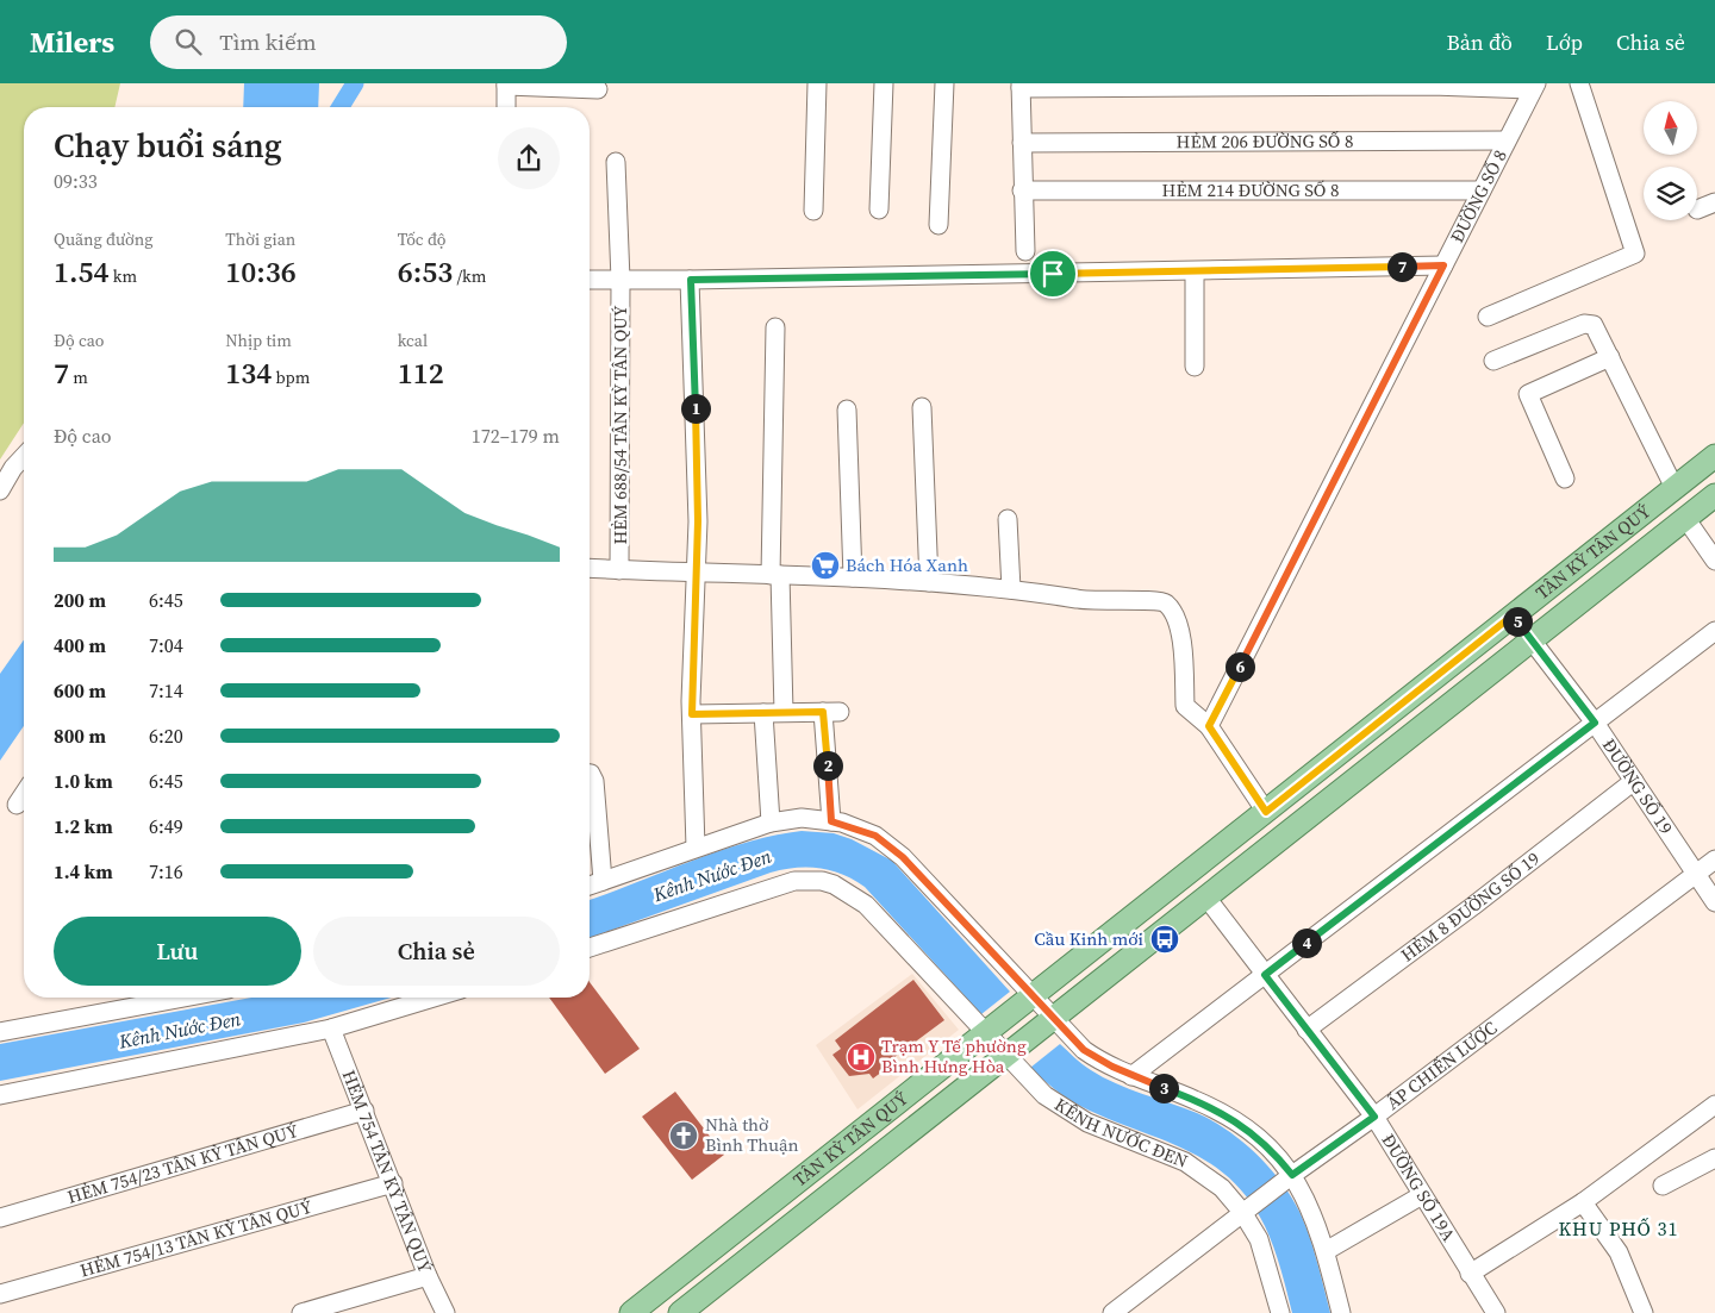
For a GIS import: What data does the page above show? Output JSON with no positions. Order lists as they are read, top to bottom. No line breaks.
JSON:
{"streets":{"main road":["TÂN KỲ TÂN QUÝ"],"street":["HẺM 206 ĐƯỜNG SỐ 8","HẺM 214 ĐƯỜNG SỐ 8","ĐƯỜNG SỐ 8","HẺM 688/54 TÂN KỲ TÂN QUÝ","ĐƯỜNG SỐ 19","HẺM 8 ĐƯỜNG SỐ 19","ẤP CHIẾN LƯỢC","KÊNH NƯỚC ĐEN","HẺM 754/23 TÂN KỲ TÂN QUÝ","HẺM 754 TÂN KỲ TÂN QUÝ","ĐƯỜNG SỐ 19A","HẺM 754/13 TÂN KỲ TÂN QUÝ"]},"crossings":[["HẺM 206 ĐƯỜNG SỐ 8","ĐƯỜNG SỐ 8"],["HẺM 214 ĐƯỜNG SỐ 8","ĐƯỜNG SỐ 8"],["TÂN KỲ TÂN QUÝ","ĐƯỜNG SỐ 19"],["TÂN KỲ TÂN QUÝ","KÊNH NƯỚC ĐEN"],["TÂN KỲ TÂN QUÝ","ĐƯỜNG SỐ 19A"],["ĐƯỜNG SỐ 19","HẺM 8 ĐƯỜNG SỐ 19"],["ĐƯỜNG SỐ 19","ẤP CHIẾN LƯỢC"],["HẺM 8 ĐƯỜNG SỐ 19","ĐƯỜNG SỐ 19A"],["ẤP CHIẾN LƯỢC","KÊNH NƯỚC ĐEN"],["ẤP CHIẾN LƯỢC","ĐƯỜNG SỐ 19A"],["HẺM 754/23 TÂN KỲ TÂN QUÝ","HẺM 754 TÂN KỲ TÂN QUÝ"],["HẺM 754 TÂN KỲ TÂN QUÝ","HẺM 754/13 TÂN KỲ TÂN QUÝ"]],"districts":["KHU PHỐ 31"],"water":["Kênh Nước Đen"],"places":{"supermarket":["Bách Hóa Xanh"],"bus stop":["Cầu Kinh mới"],"hospital":["Trạm Y Tế phường Bình Hưng Hòa"],"church":["Nhà thờ Bình Thuận"]},"north":"top","page":{"header":"Milers","search":"Tìm kiếm","nav":["Bản đồ","Lớp","Chia sẻ"],"heading":["Chạy buổi sáng","09:33"],"stats":[["Quãng đường","1.54 km"],["Thời gian","10:36"],["Tốc độ","6:53 /km"],["Độ cao","7 m"],["Nhịp tim","134 bpm"],["kcal","112"]],"pins":["7","1","5","6","2","4","3"],"chart":["Độ cao","172–179 m"],"list":[{"name":"200 m","note":"6:45"},{"name":"400 m","note":"7:04"},{"name":"600 m","note":"7:14"},{"name":"800 m","note":"6:20"},{"name":"1.0 km","note":"6:45"},{"name":"1.2 km","note":"6:49"},{"name":"1.4 km","note":"7:16"}],"buttons":["Lưu","Chia sẻ"]}}
